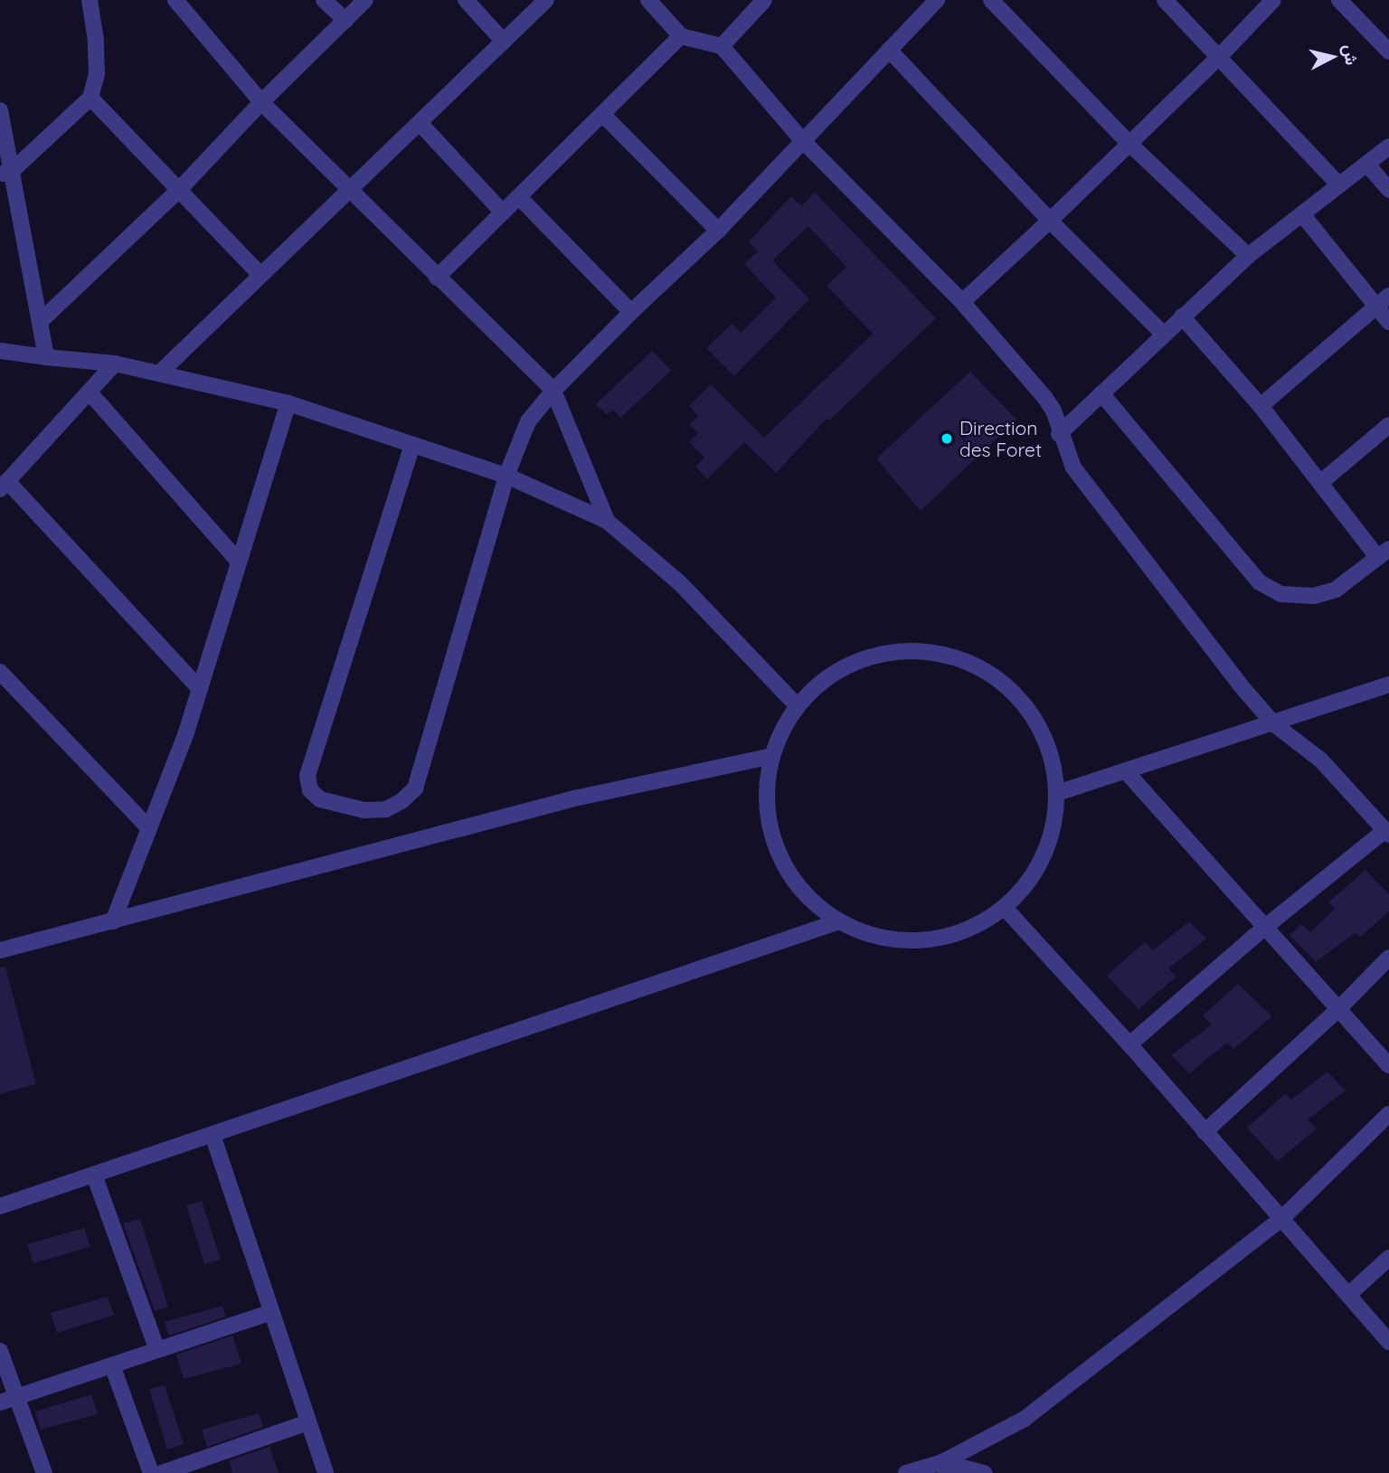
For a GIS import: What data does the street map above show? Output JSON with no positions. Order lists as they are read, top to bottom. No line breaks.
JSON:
{"places":["Direction des Foret"],"north":"right"}
